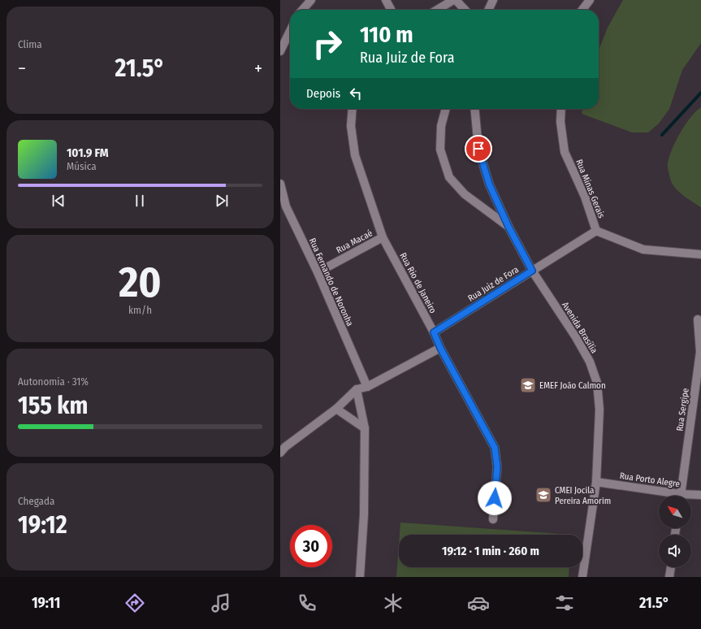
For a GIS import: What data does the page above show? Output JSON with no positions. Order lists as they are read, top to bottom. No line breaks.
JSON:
{"streets":{"street":["Rua Minas Gerais","Rua Macaé","Rua Fernando de Noronha","Rua Rio de Janeiro","Rua Juiz de Fora","Avenida Brasília","Rua Sergipe","Rua Porto Alegre"]},"crossings":[["Rua Minas Gerais","Rua Juiz de Fora"],["Rua Macaé","Rua Fernando de Noronha"],["Rua Macaé","Rua Rio de Janeiro"],["Rua Rio de Janeiro","Rua Juiz de Fora"],["Rua Juiz de Fora","Avenida Brasília"],["Avenida Brasília","Rua Porto Alegre"]],"places":{"school or university":["EMEF João Calmon","CMEI Jocila Pereira Amorim"]},"north":"top left","page":{"tile":["Clima",["20","km/h"],["Autonomia · 31%","155 km"],["Chegada","19:12"]],"turn":["110 m","Rua Juiz de Fora"],"heat":["−","21.5°","+"],"then":"Depois","song":["101.9 FM","Música"],"limit":"30","trip":"19:12 · 1 min · 260 m","tabs":["19:11","21.5°"]}}
